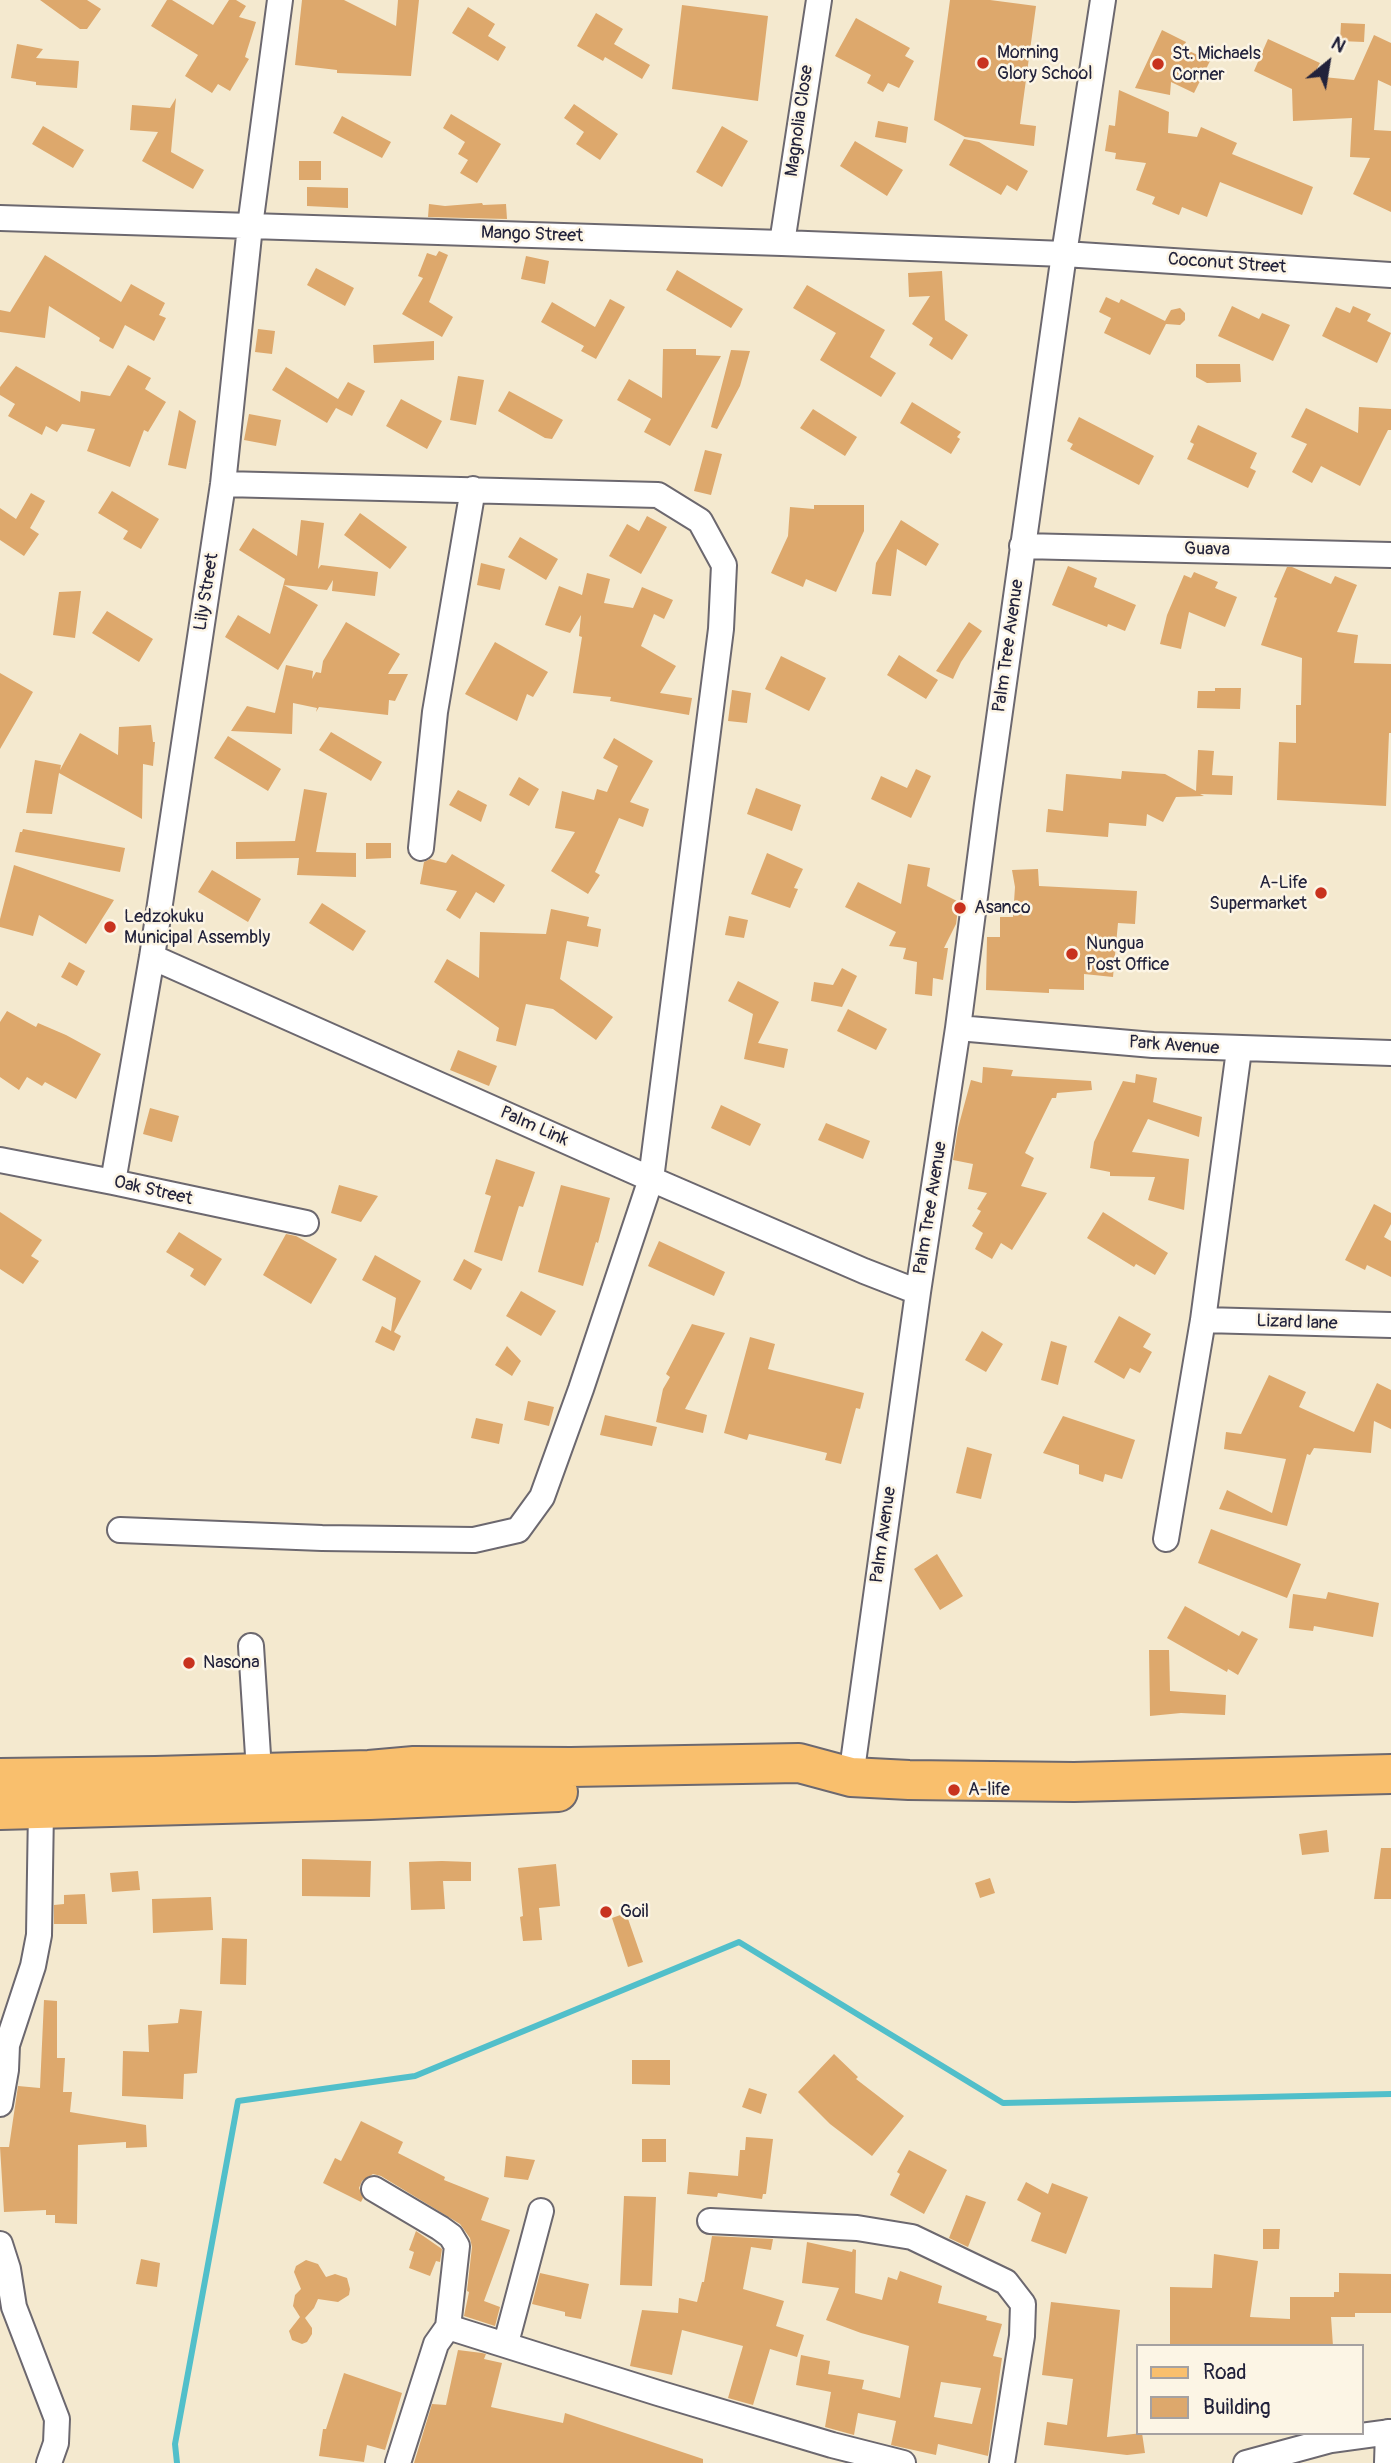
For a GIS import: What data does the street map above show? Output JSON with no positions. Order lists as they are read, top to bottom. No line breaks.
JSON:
{"streets":{"street":["Magnolia Close","Mango Street","Coconut Street","Guava","Lily Street","Palm Tree Avenue","Park Avenue","Palm Link","Oak Street","Lizard lane","Palm Avenue"]},"crossings":[["Magnolia Close","Mango Street"],["Mango Street","Coconut Street"],["Mango Street","Lily Street"],["Mango Street","Palm Tree Avenue"],["Coconut Street","Palm Tree Avenue"],["Guava","Palm Tree Avenue"],["Lily Street","Palm Link"],["Lily Street","Oak Street"],["Palm Tree Avenue","Park Avenue"],["Palm Tree Avenue","Palm Link"],["Palm Tree Avenue","Palm Avenue"],["Palm Link","Palm Avenue"]],"places":["Morning Glory School","St. Michaels Corner","A-Life Supermarket","Asanco","Ledzokuku Municipal Assembly","Nungua Post Office","Nasona","A-life","Goil"],"legend":["Road","Building"],"north":"top right"}
